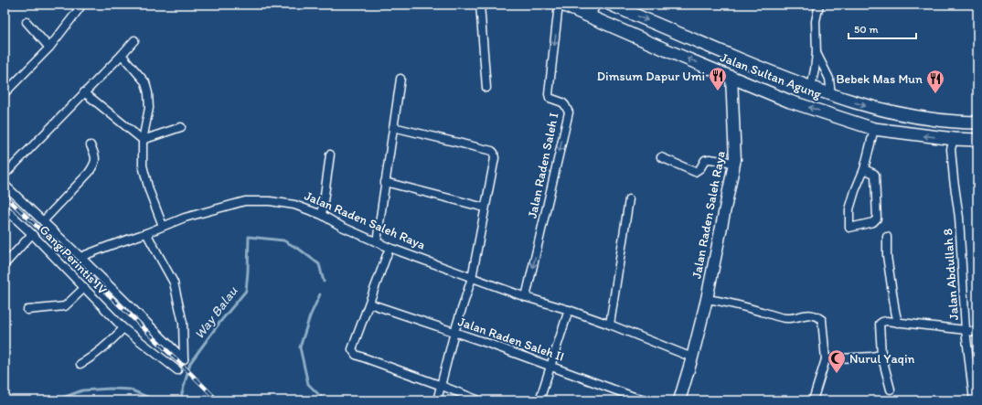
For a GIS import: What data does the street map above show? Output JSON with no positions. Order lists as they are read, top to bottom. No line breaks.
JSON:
{"streets":{"main road":["Jalan Sultan Agung"],"street":["Jalan Raden Saleh I","Jalan Raden Saleh Raya","Gang Perintis IV","Jalan Abdullah 8","Jalan Raden Saleh II"]},"crossings":[["Jalan Sultan Agung","Jalan Raden Saleh Raya"],["Jalan Sultan Agung","Jalan Abdullah 8"],["Jalan Raden Saleh I","Jalan Raden Saleh Raya"]],"water":["Way Balau"],"places":{"restaurant":["Dimsum Dapur Umi","Bebek Mas Mun"],"mosque":["Nurul Yaqin"]},"scale_bar":"50 m"}
